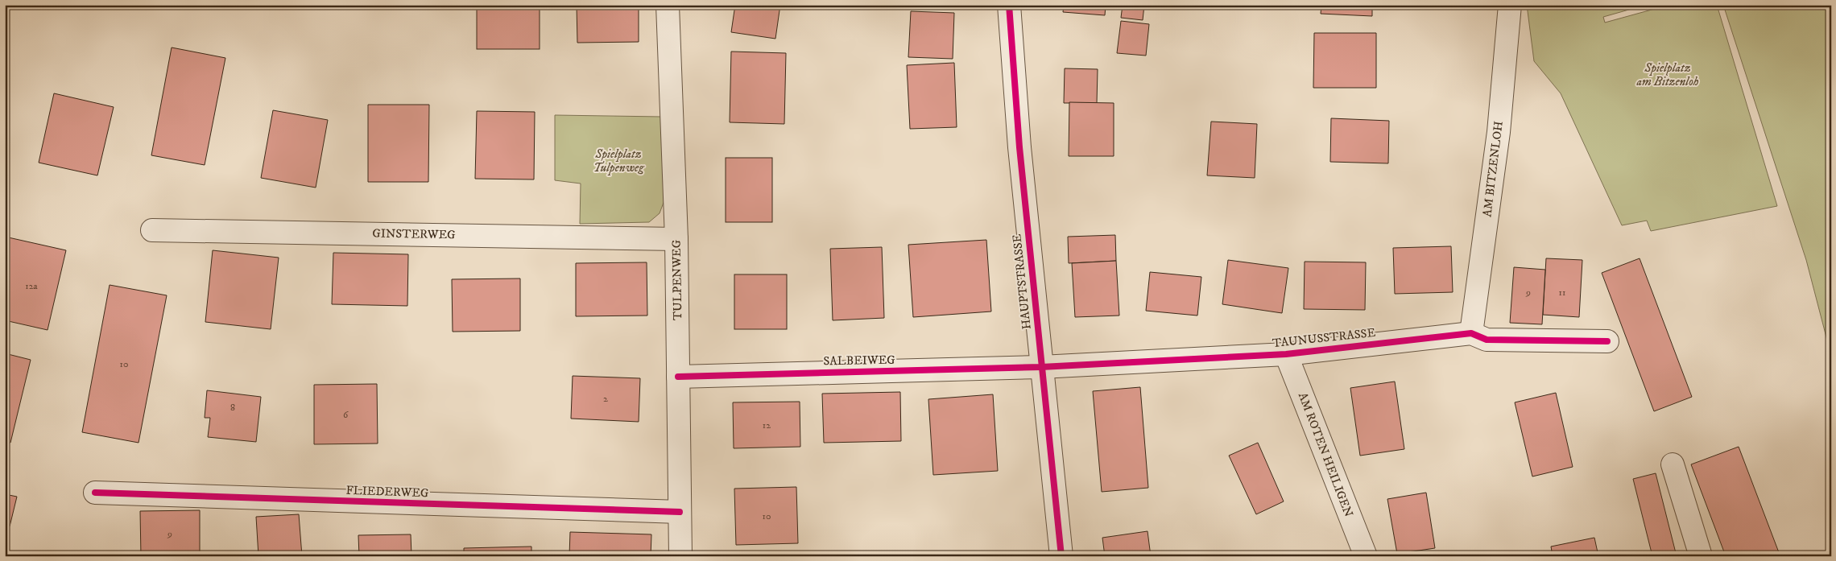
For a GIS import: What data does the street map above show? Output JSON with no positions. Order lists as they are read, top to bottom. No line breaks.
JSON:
{"streets":{"street":["AM BITZENLOH","GINSTERWEG","TULPENWEG","HAUPTSTRASSE","TAUNUSSTRASSE","SALBEIWEG","AM ROTEN HEILIGEN","FLIEDERWEG"]},"crossings":[["AM BITZENLOH","TAUNUSSTRASSE"],["GINSTERWEG","TULPENWEG"],["TULPENWEG","SALBEIWEG"],["TULPENWEG","FLIEDERWEG"],["HAUPTSTRASSE","TAUNUSSTRASSE"],["HAUPTSTRASSE","SALBEIWEG"],["TAUNUSSTRASSE","SALBEIWEG"],["TAUNUSSTRASSE","AM ROTEN HEILIGEN"]],"parks":["Spielplatz am Bitzenloh","Spielplatz Tulpenweg"],"house_numbers":["12a","9","11","10","2","8","6","12","10","9"]}
